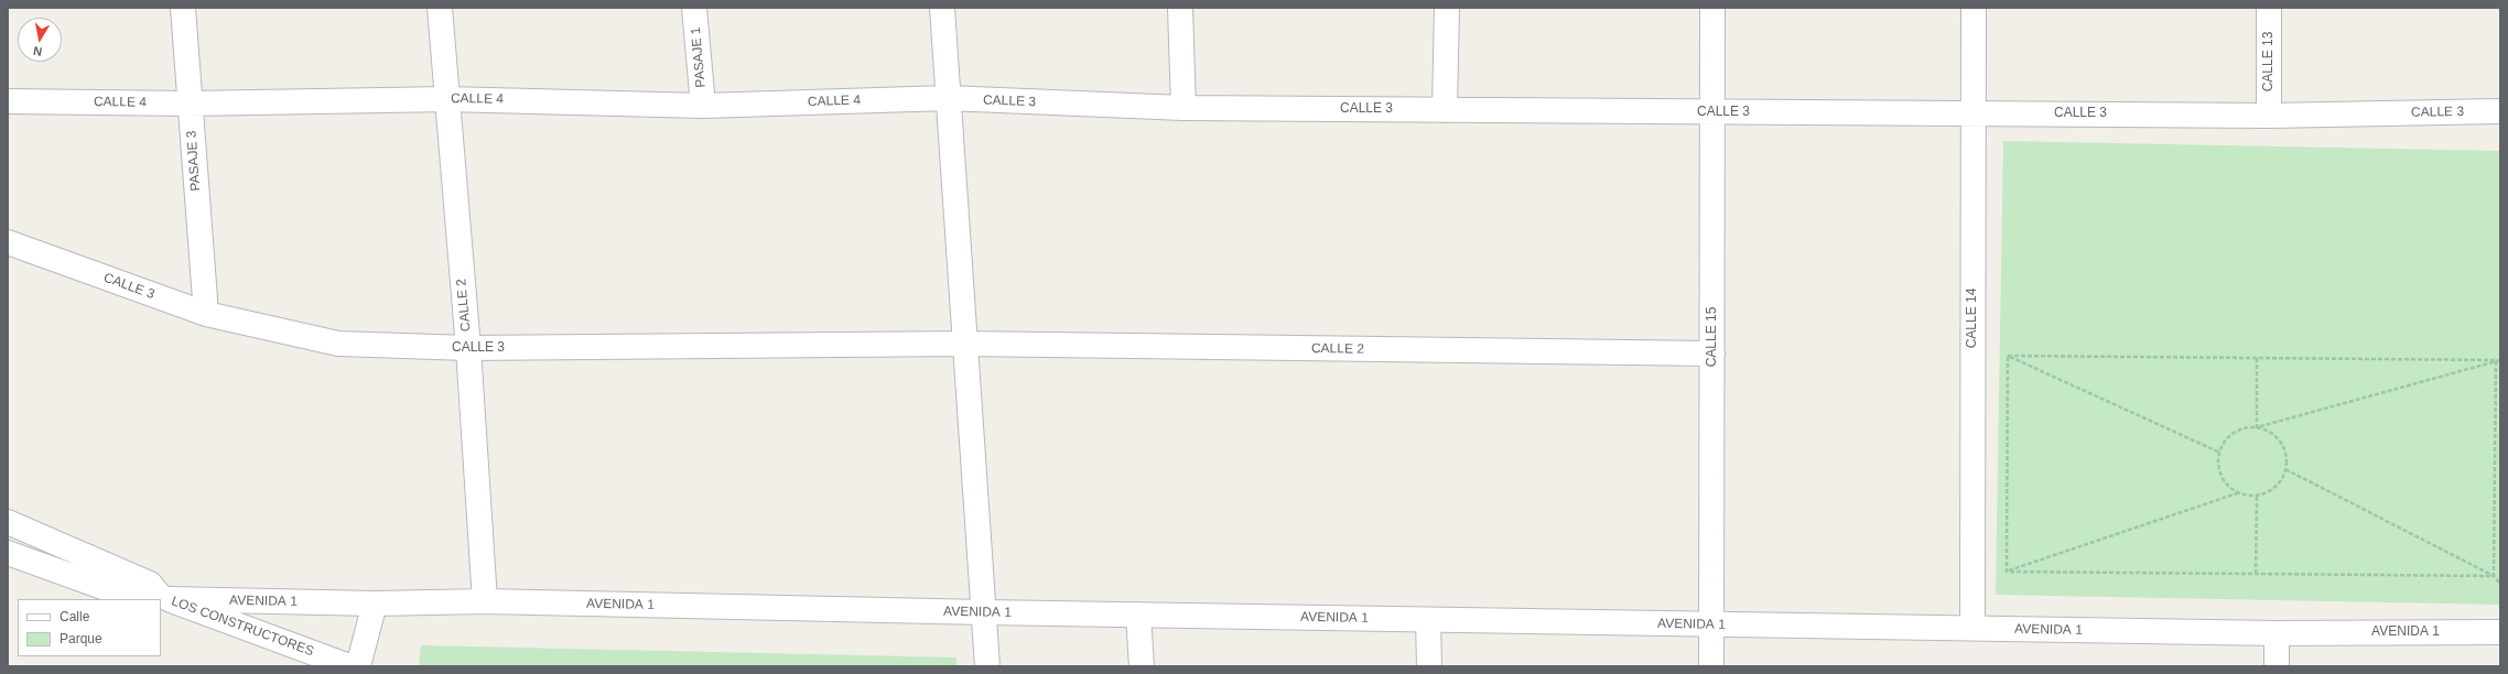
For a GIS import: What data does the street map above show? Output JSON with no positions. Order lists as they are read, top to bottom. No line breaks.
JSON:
{"streets":{"street":["PASAJE 1","CALLE 13","CALLE 4","CALLE 3","PASAJE 3","CALLE 2","CALLE 14","CALLE 15","AVENIDA 1","LOS CONSTRUCTORES"]},"crossings":[["PASAJE 1","CALLE 4"],["CALLE 13","CALLE 3"],["CALLE 4","CALLE 3"],["CALLE 4","PASAJE 3"],["CALLE 4","CALLE 2"],["CALLE 3","PASAJE 3"],["CALLE 3","CALLE 2"],["CALLE 3","CALLE 14"],["CALLE 3","CALLE 15"],["CALLE 2","CALLE 15"],["CALLE 2","AVENIDA 1"],["CALLE 14","AVENIDA 1"],["CALLE 15","AVENIDA 1"]],"legend":["Calle","Parque"],"north":"bottom"}
